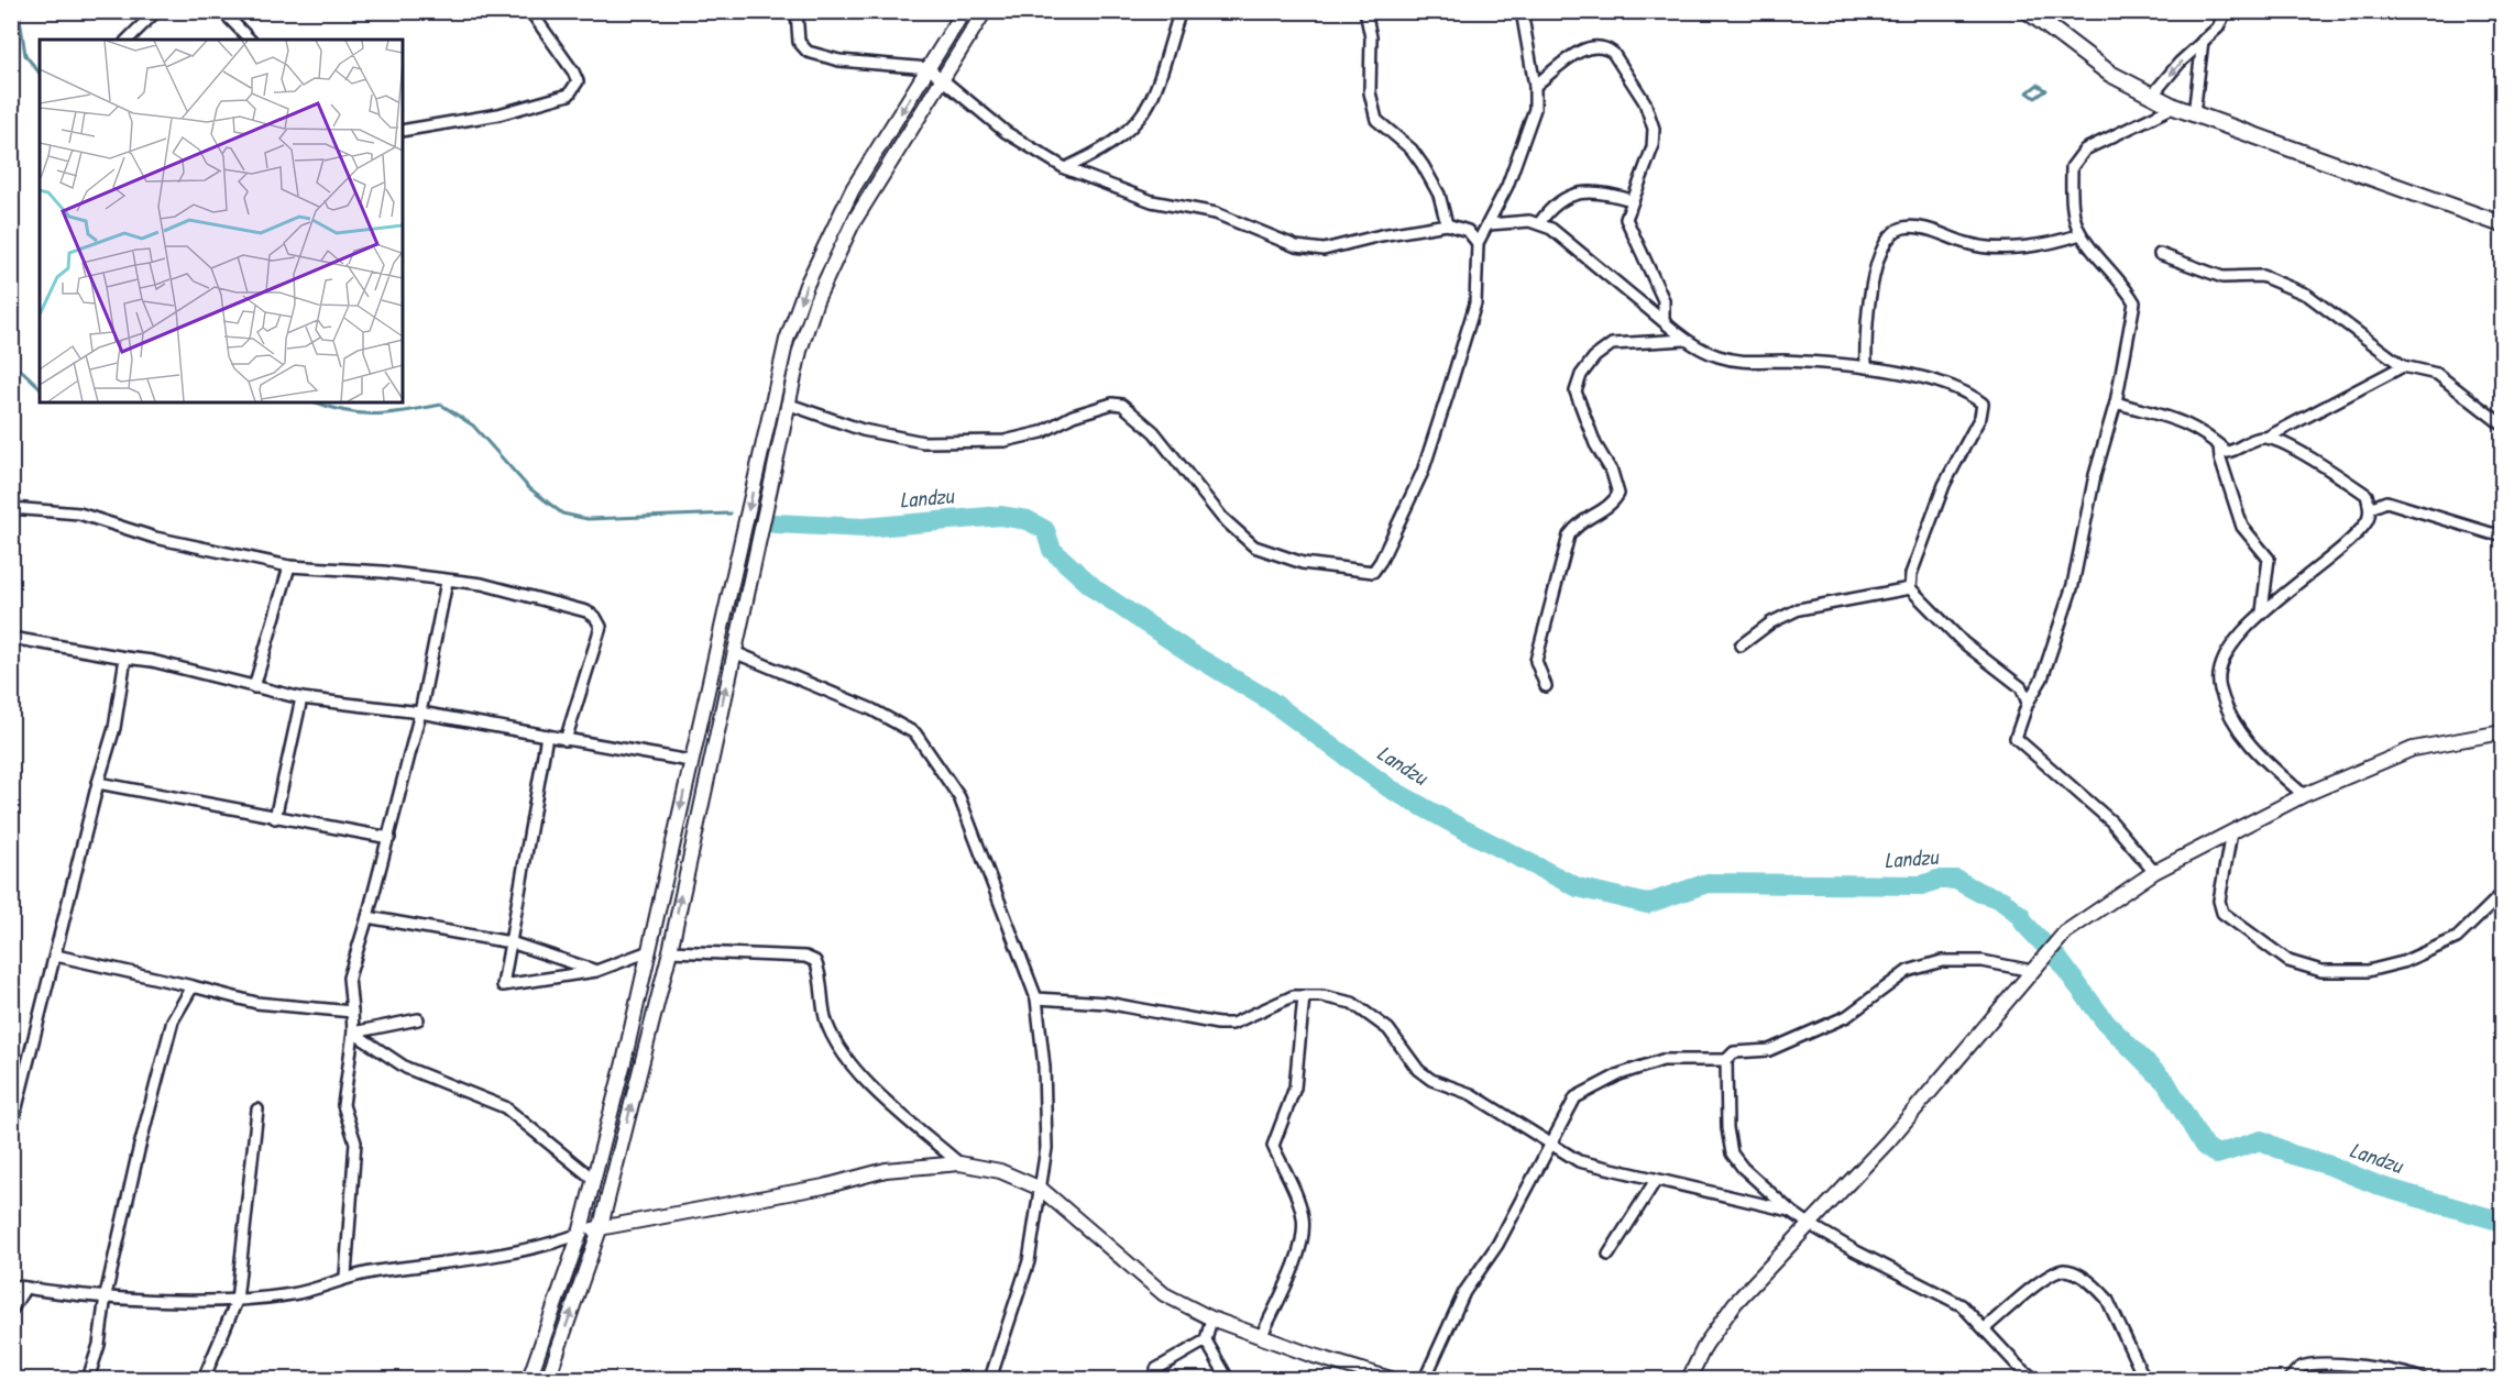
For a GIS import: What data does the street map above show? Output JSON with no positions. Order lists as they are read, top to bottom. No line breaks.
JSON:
{"water":["Landzu"]}
